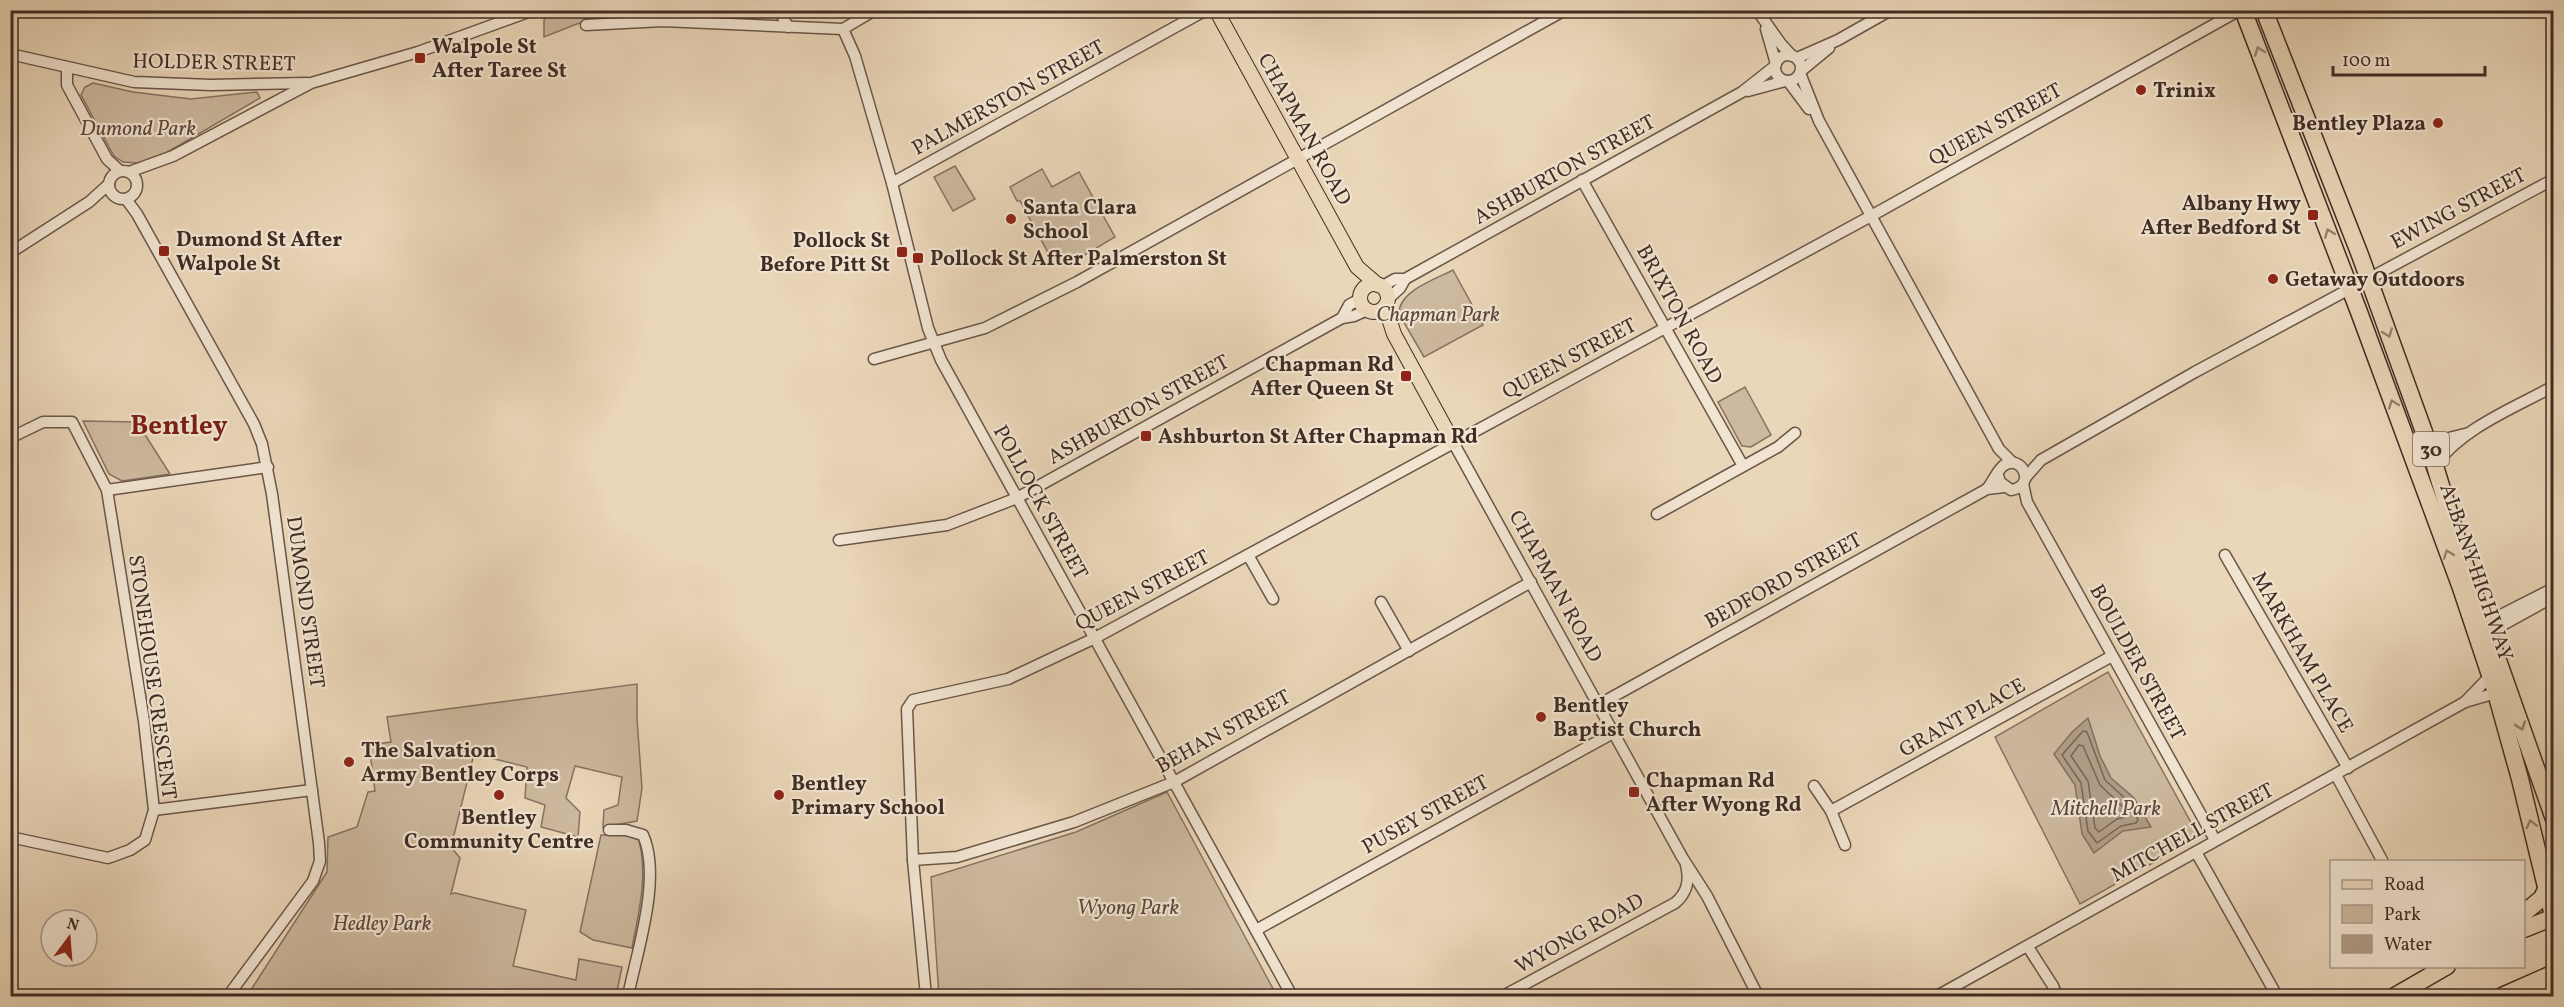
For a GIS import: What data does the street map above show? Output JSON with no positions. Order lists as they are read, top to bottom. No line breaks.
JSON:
{"streets":{"highway":["30","ALBANY HIGHWAY"],"main road":["CHAPMAN ROAD"],"street":["HOLDER STREET","PALMERSTON STREET","QUEEN STREET","ASHBURTON STREET","EWING STREET","BRIXTON ROAD","POLLOCK STREET","BEDFORD STREET","DUMOND STREET","MARKHAM PLACE","BOULDER STREET","STONEHOUSE CRESCENT","GRANT PLACE","BEHAN STREET","PUSEY STREET","MITCHELL STREET","WYONG ROAD"]},"crossings":[["PALMERSTON STREET","POLLOCK STREET"],["QUEEN STREET","CHAPMAN ROAD"],["QUEEN STREET","BRIXTON ROAD"],["QUEEN STREET","POLLOCK STREET"],["QUEEN STREET","ALBANY HIGHWAY"],["QUEEN STREET","BEHAN STREET"],["CHAPMAN ROAD","ASHBURTON STREET"],["CHAPMAN ROAD","BEDFORD STREET"],["CHAPMAN ROAD","BEHAN STREET"],["CHAPMAN ROAD","PUSEY STREET"],["CHAPMAN ROAD","WYONG ROAD"],["ASHBURTON STREET","BRIXTON ROAD"],["ASHBURTON STREET","POLLOCK STREET"],["EWING STREET","ALBANY HIGHWAY"],["POLLOCK STREET","BEHAN STREET"],["POLLOCK STREET","PUSEY STREET"],["ALBANY HIGHWAY","MITCHELL STREET"],["BEDFORD STREET","BOULDER STREET"],["MARKHAM PLACE","MITCHELL STREET"],["BOULDER STREET","GRANT PLACE"],["BOULDER STREET","MITCHELL STREET"]],"districts":["Bentley"],"parks":["Dumond Park","Chapman Park","Mitchell Park","Wyong Park","Hedley Park"],"places":{"transit":["Walpole St After Taree St","Albany Hwy After Bedford St","Dumond St After Walpole St","Pollock St Before Pitt St","Pollock St After Palmerston St","Chapman Rd After Queen St","Ashburton St After Chapman Rd","Chapman Rd After Wyong Rd"],"other":["Trinix","Bentley Plaza","Santa Clara School","Getaway Outdoors","Bentley Baptist Church","The Salvation Army Bentley Corps","Bentley Community Centre","Bentley Primary School"]},"legend":["Road","Park","Water"],"scale_bar":"100 m","north":"top"}
